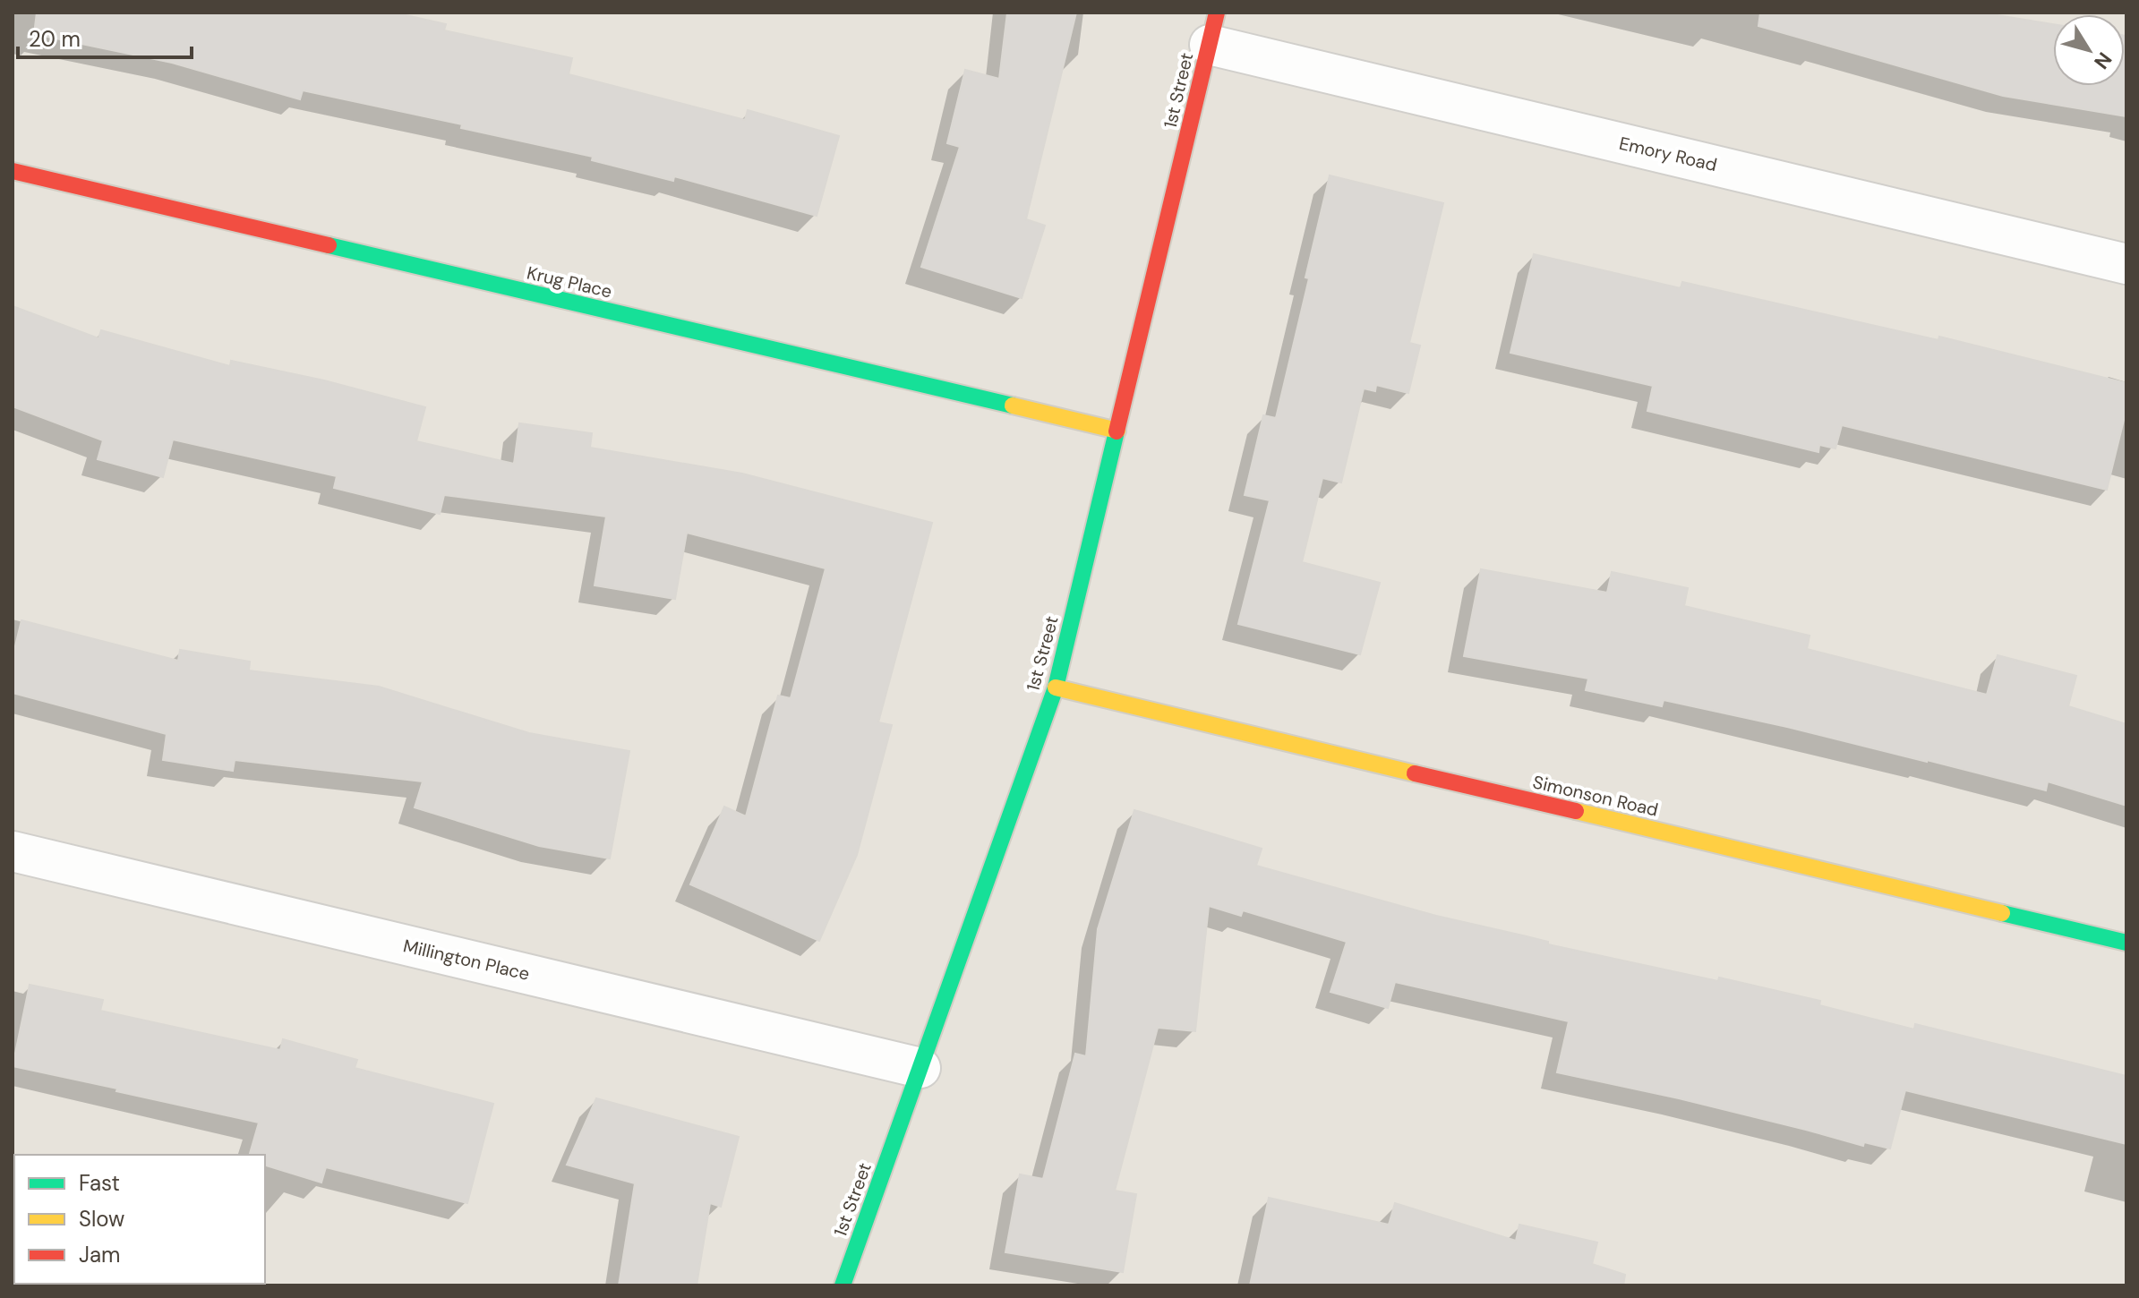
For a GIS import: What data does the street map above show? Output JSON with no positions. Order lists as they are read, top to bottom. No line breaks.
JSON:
{"streets":{"street":["1st Street","Emory Road","Krug Place","Simonson Road","Millington Place"]},"crossings":[["1st Street","Emory Road"],["1st Street","Krug Place"],["1st Street","Simonson Road"],["1st Street","Millington Place"]],"legend":["Fast","Slow","Jam"],"scale_bar":"20 m","north":"bottom right"}
